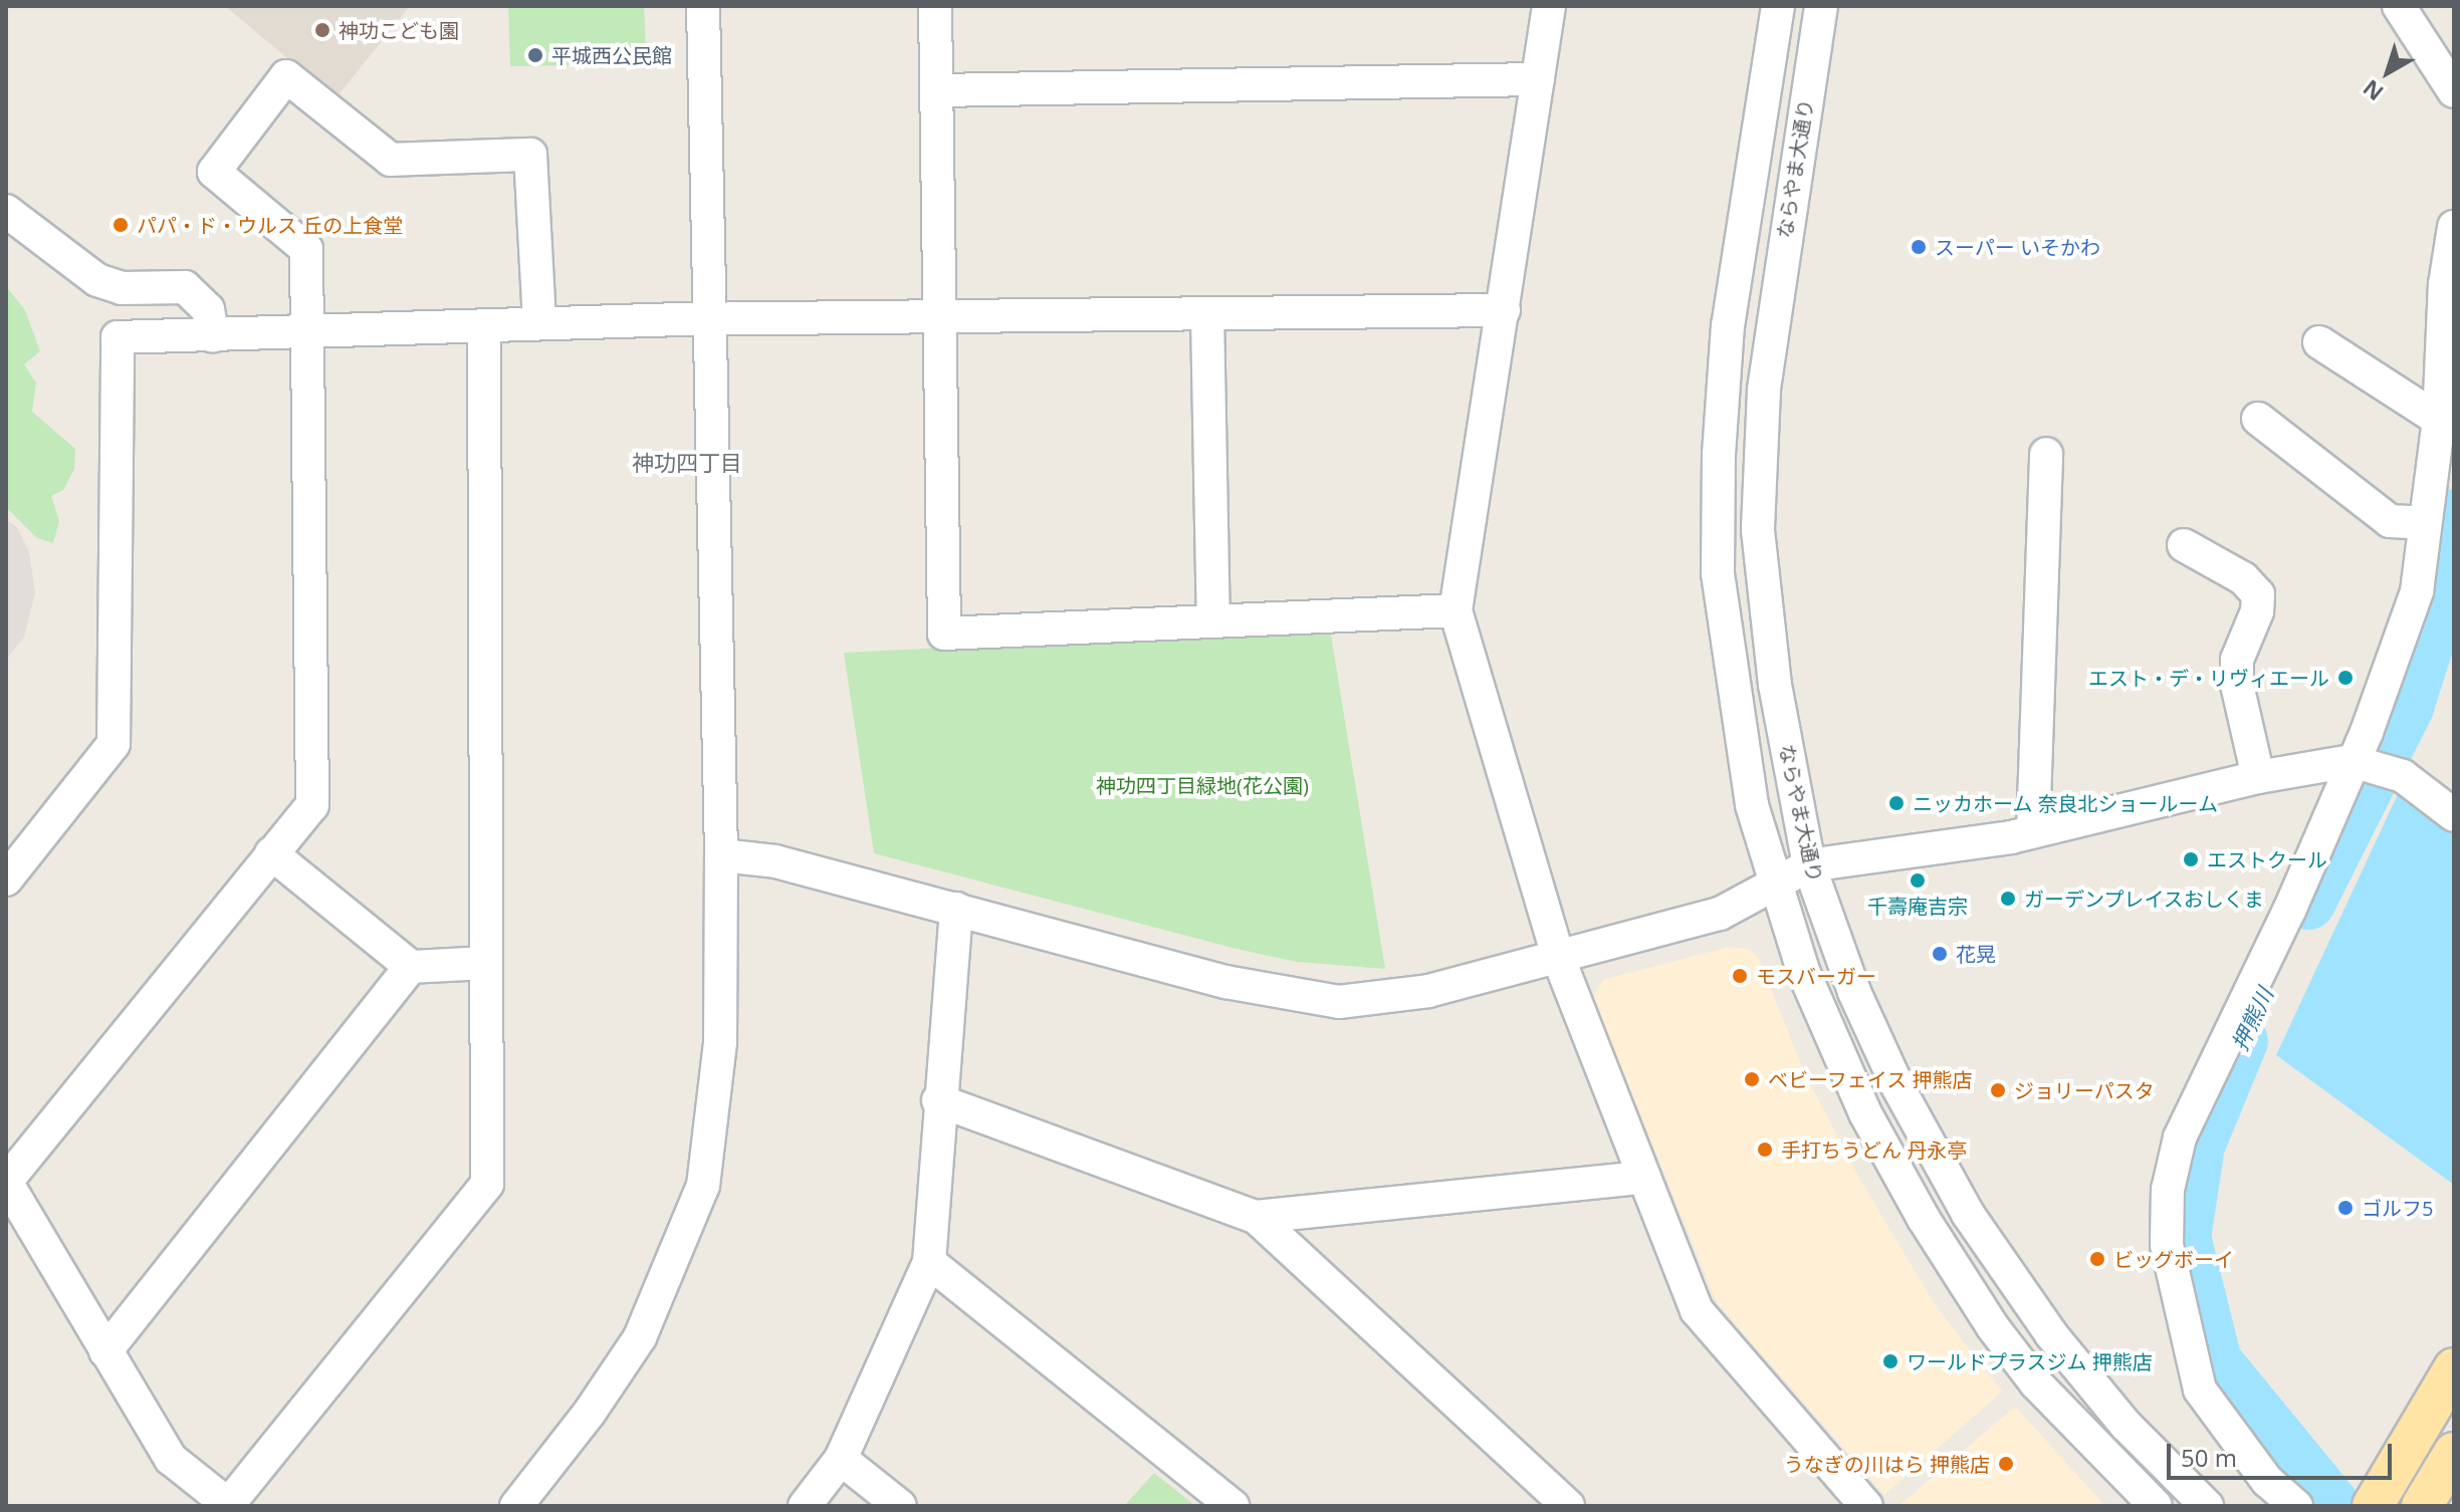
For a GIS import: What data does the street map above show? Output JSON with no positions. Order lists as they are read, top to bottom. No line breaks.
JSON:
{"streets":{"street":["ならやま大通り"]},"districts":["神功四丁目"],"water":["押熊川"],"parks":["神功四丁目緑地(花公園)"],"places":["神功こども園","平城西公民館","パパ・ド・ウルス 丘の上食堂","スーパー いそかわ","エスト・デ・リヴィエール","ニッカホーム 奈良北ショールーム","エストクール","千壽庵吉宗","ガーデンプレイスおしくま","花晃","モスバーガー","ベビーフェイス 押熊店","ジョリーパスタ","手打ちうどん 丹永亭","ゴルフ5","ビッグボーイ","ワールドプラスジム 押熊店","うなぎの川はら 押熊店"],"scale_bar":"50 m","north":"bottom left"}
